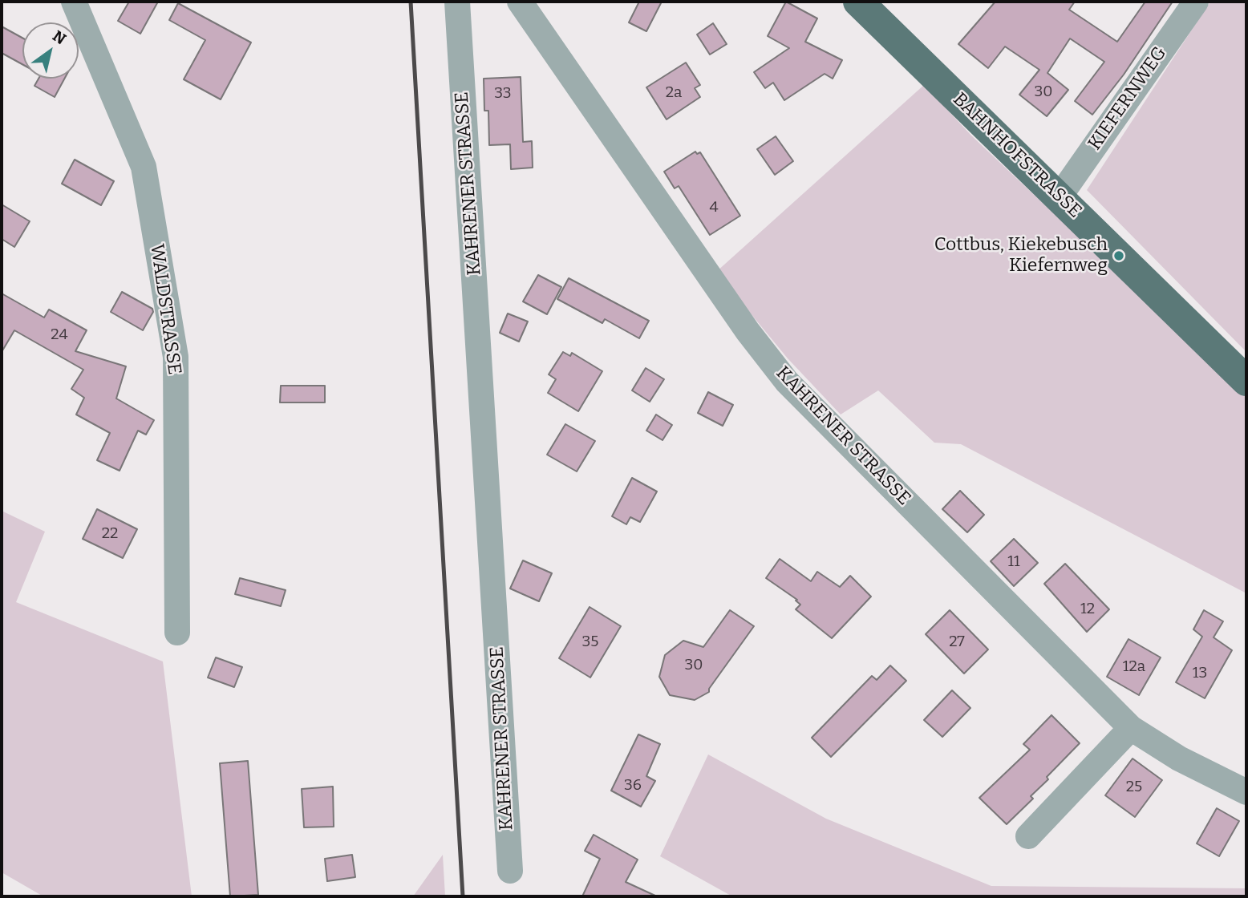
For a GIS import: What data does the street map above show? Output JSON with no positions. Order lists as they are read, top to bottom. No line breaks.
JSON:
{"streets":{"main road":["BAHNHOFSTRASSE"],"street":["KIEFERNWEG","KAHRENER STRASSE","WALDSTRASSE"]},"crossings":[["KIEFERNWEG","BAHNHOFSTRASSE"]],"places":["Cottbus, Kiekebusch Kiefernweg"],"house_numbers":["30","2a","33","4","24","22","11","12","35","27","30","12a","13","36","25"],"north":"top right"}
